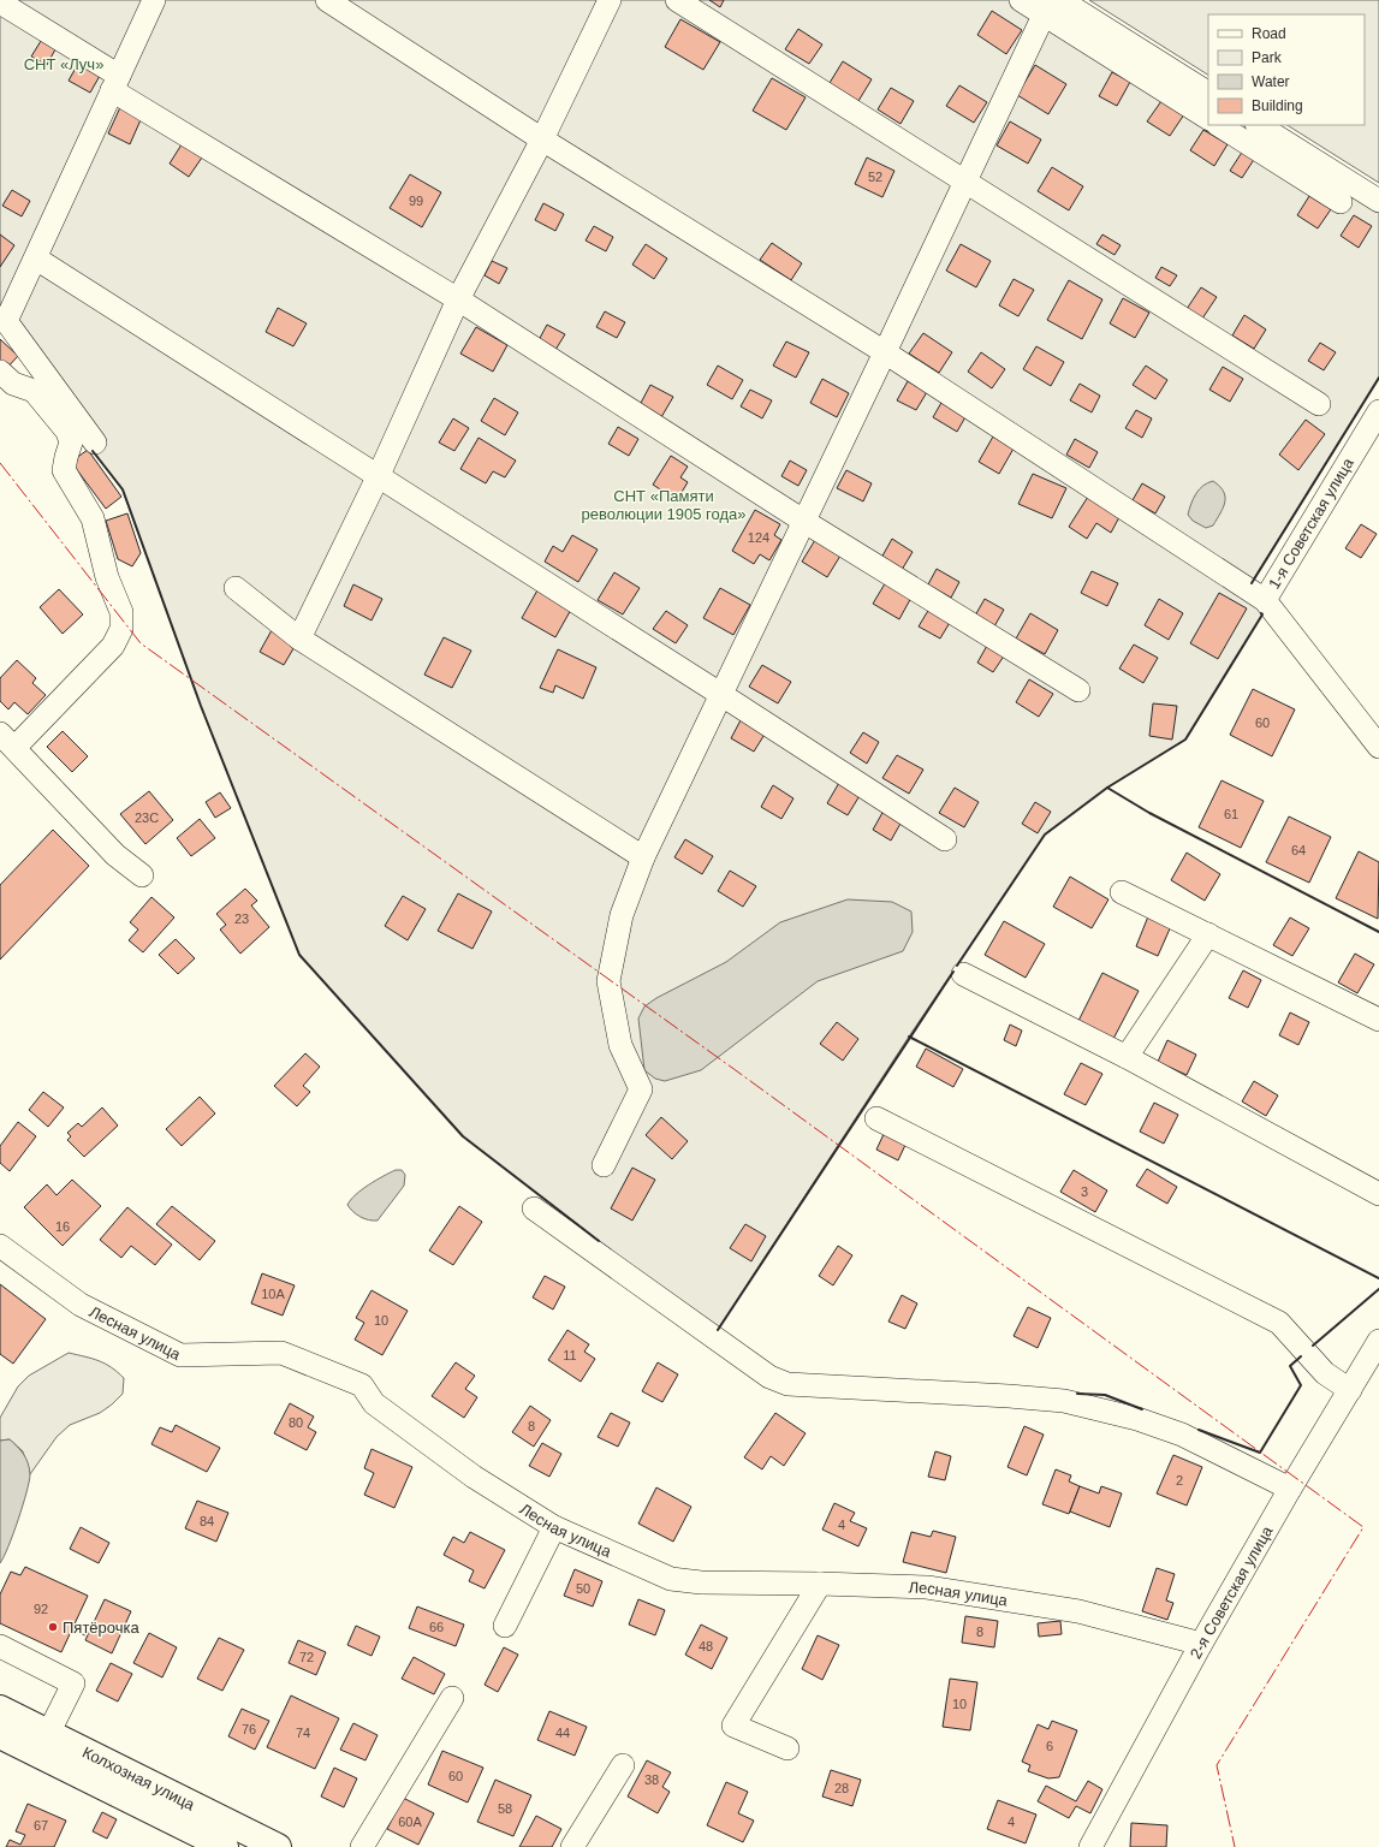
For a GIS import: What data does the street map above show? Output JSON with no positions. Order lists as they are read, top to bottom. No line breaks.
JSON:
{"streets":{"main road":["Колхозная улица"],"street":["1-я Советская улица","Лесная улица","2-я Советская улица"]},"crossings":[["Лесная улица","2-я Советская улица"]],"parks":["СНТ «Луч»","СНТ «Памяти революции 1905 года»"],"places":["Пятёрочка"],"house_numbers":["52","99","124","60","61","23С","64","23","3","16","10А","10","11","80","8","2","84","4","50","92","66","8","48","72","10","76","74","44","6","60","38","28","58","60А","4","67"],"legend":["Road","Park","Water","Building"]}
